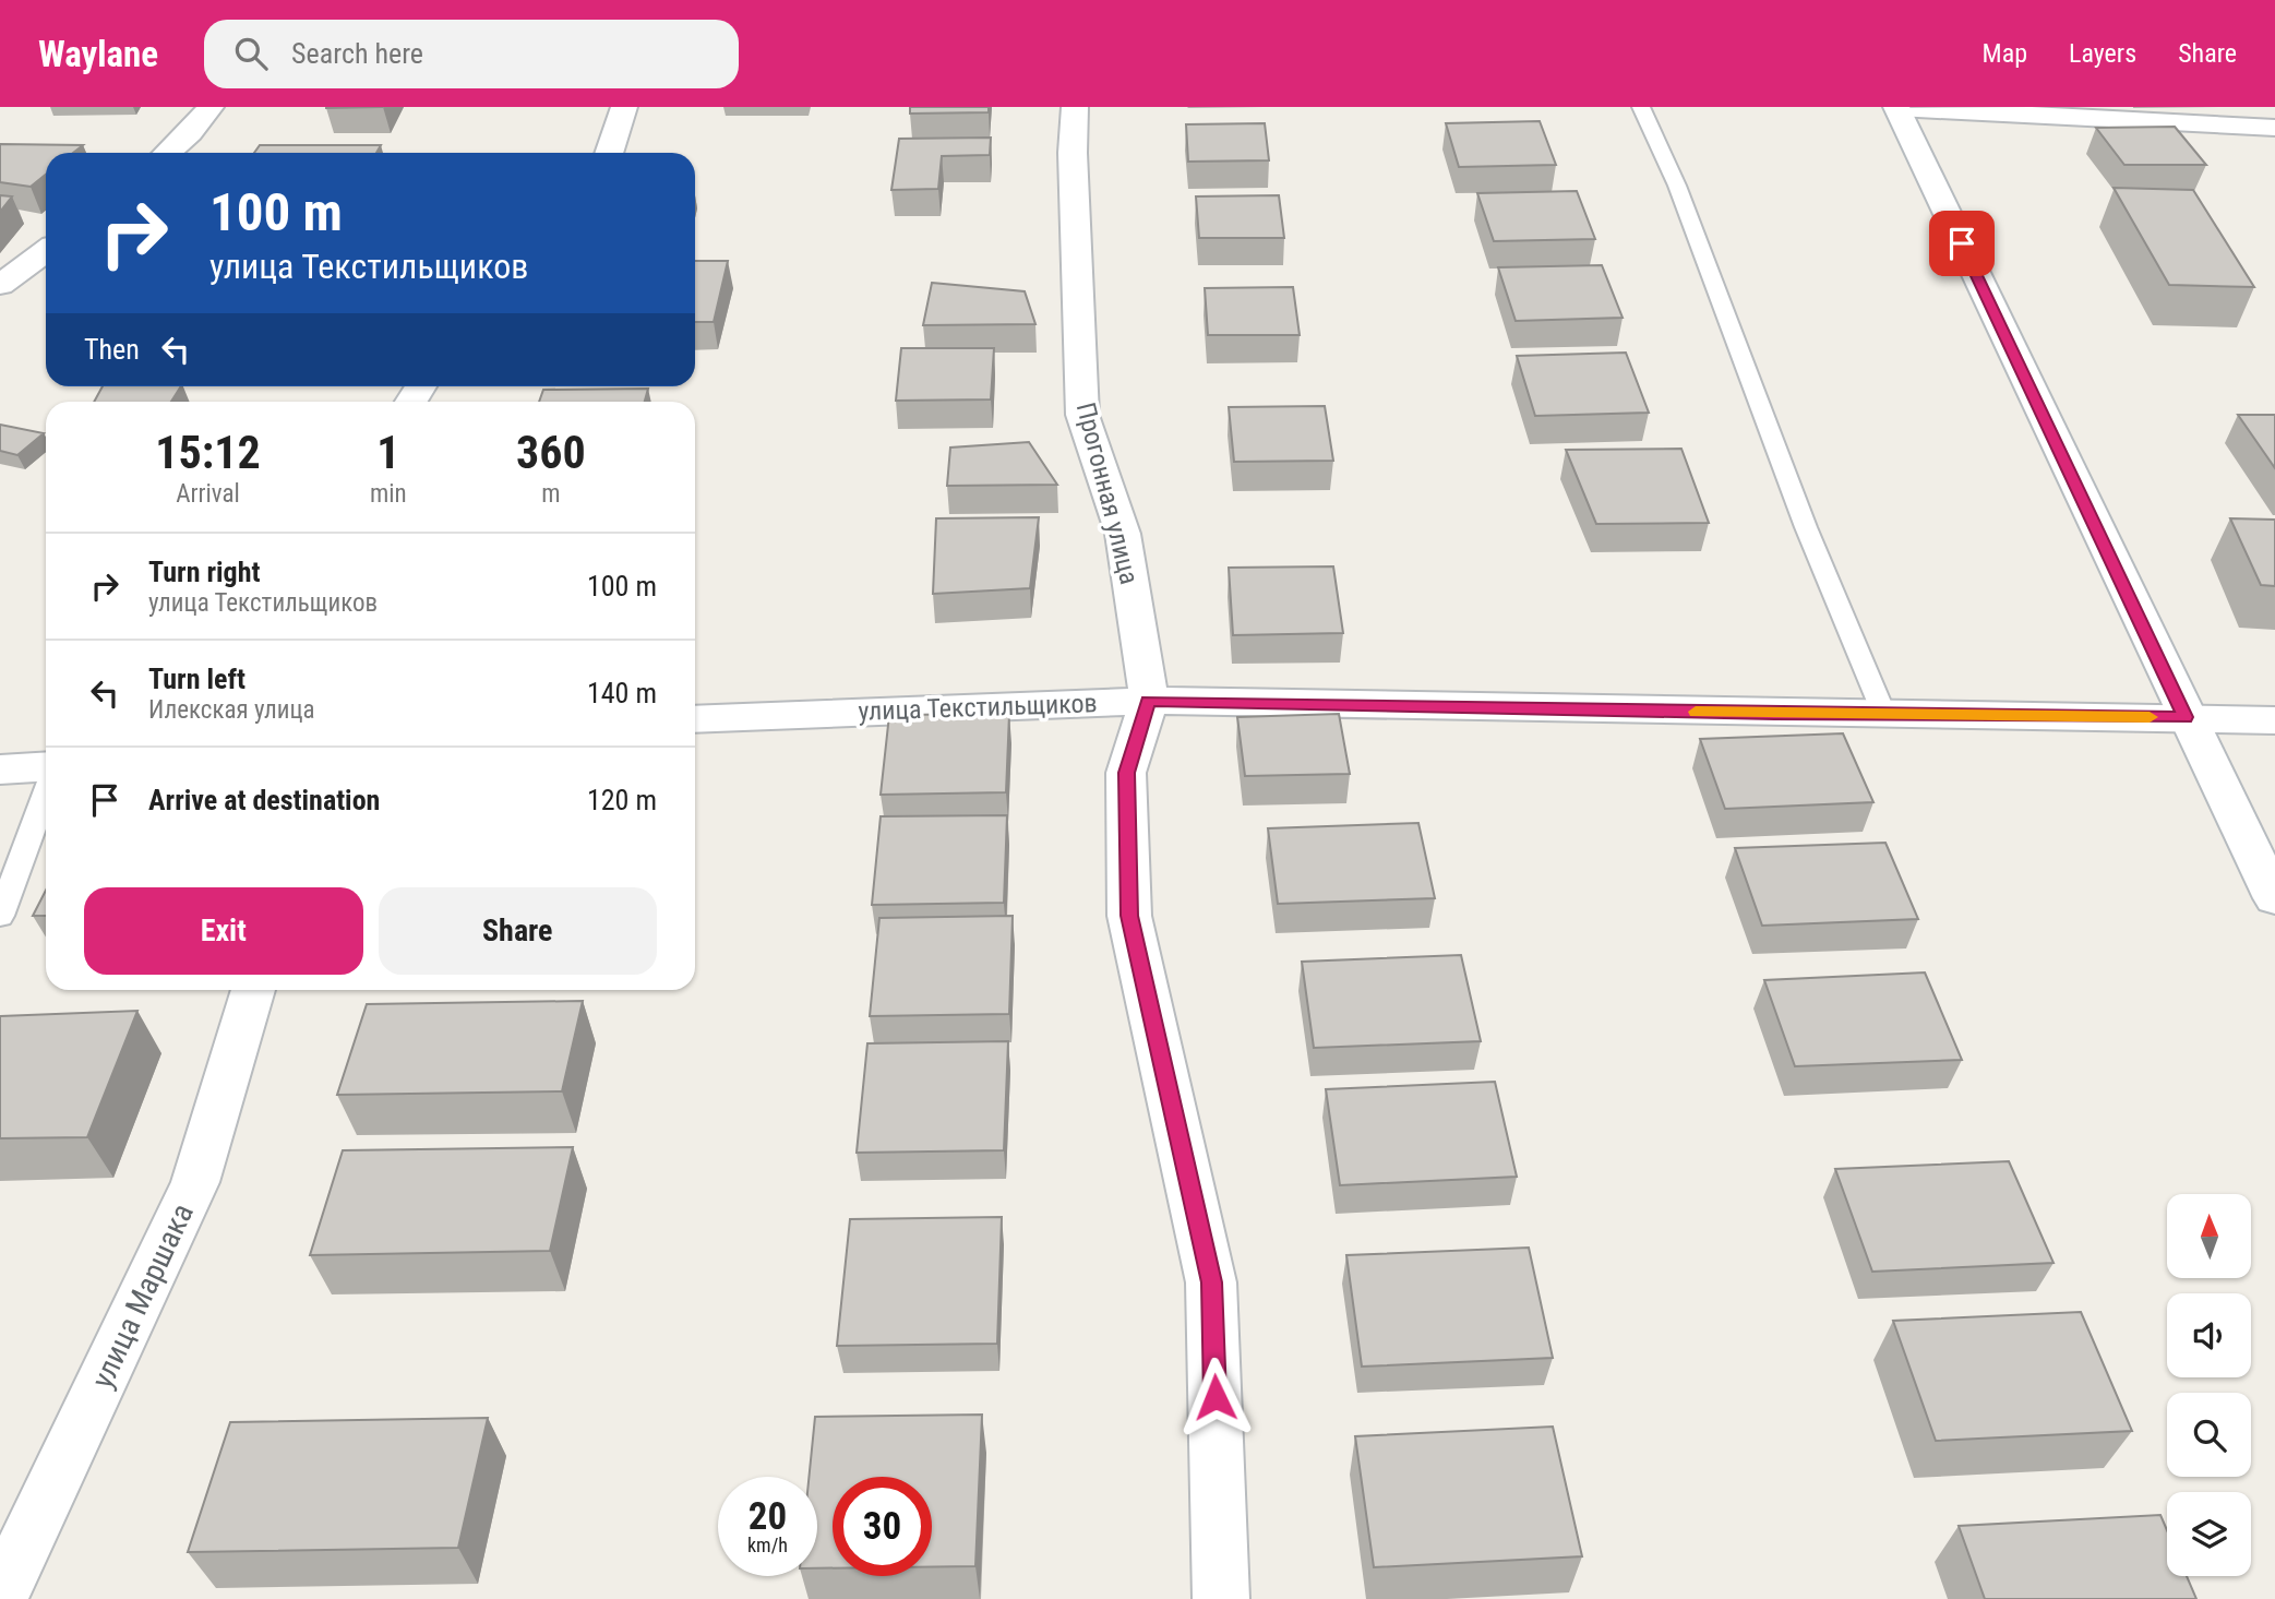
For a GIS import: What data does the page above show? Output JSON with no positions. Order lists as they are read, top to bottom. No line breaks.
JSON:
{"streets":{"street":["Прогонная улица","улица Текстильщиков","улица Маршака"]},"crossings":[["Прогонная улица","улица Текстильщиков"]],"north":"top","page":{"header":"Waylane","search":"Search here","nav":["Map","Layers","Share"],"turn":["100 m","улица Текстильщиков"],"then":"Then","eta":["15:12","Arrival","1","min","360","m"],"list":[{"name":"Turn right","note":"улица Текстильщиков","value":"100 m"},{"name":"Turn left","note":"Илекская улица","value":"140 m"},{"name":"Arrive at destination","value":"120 m"}],"buttons":["Exit","Share"],"speed":"20 km/h","limit":"30"}}
